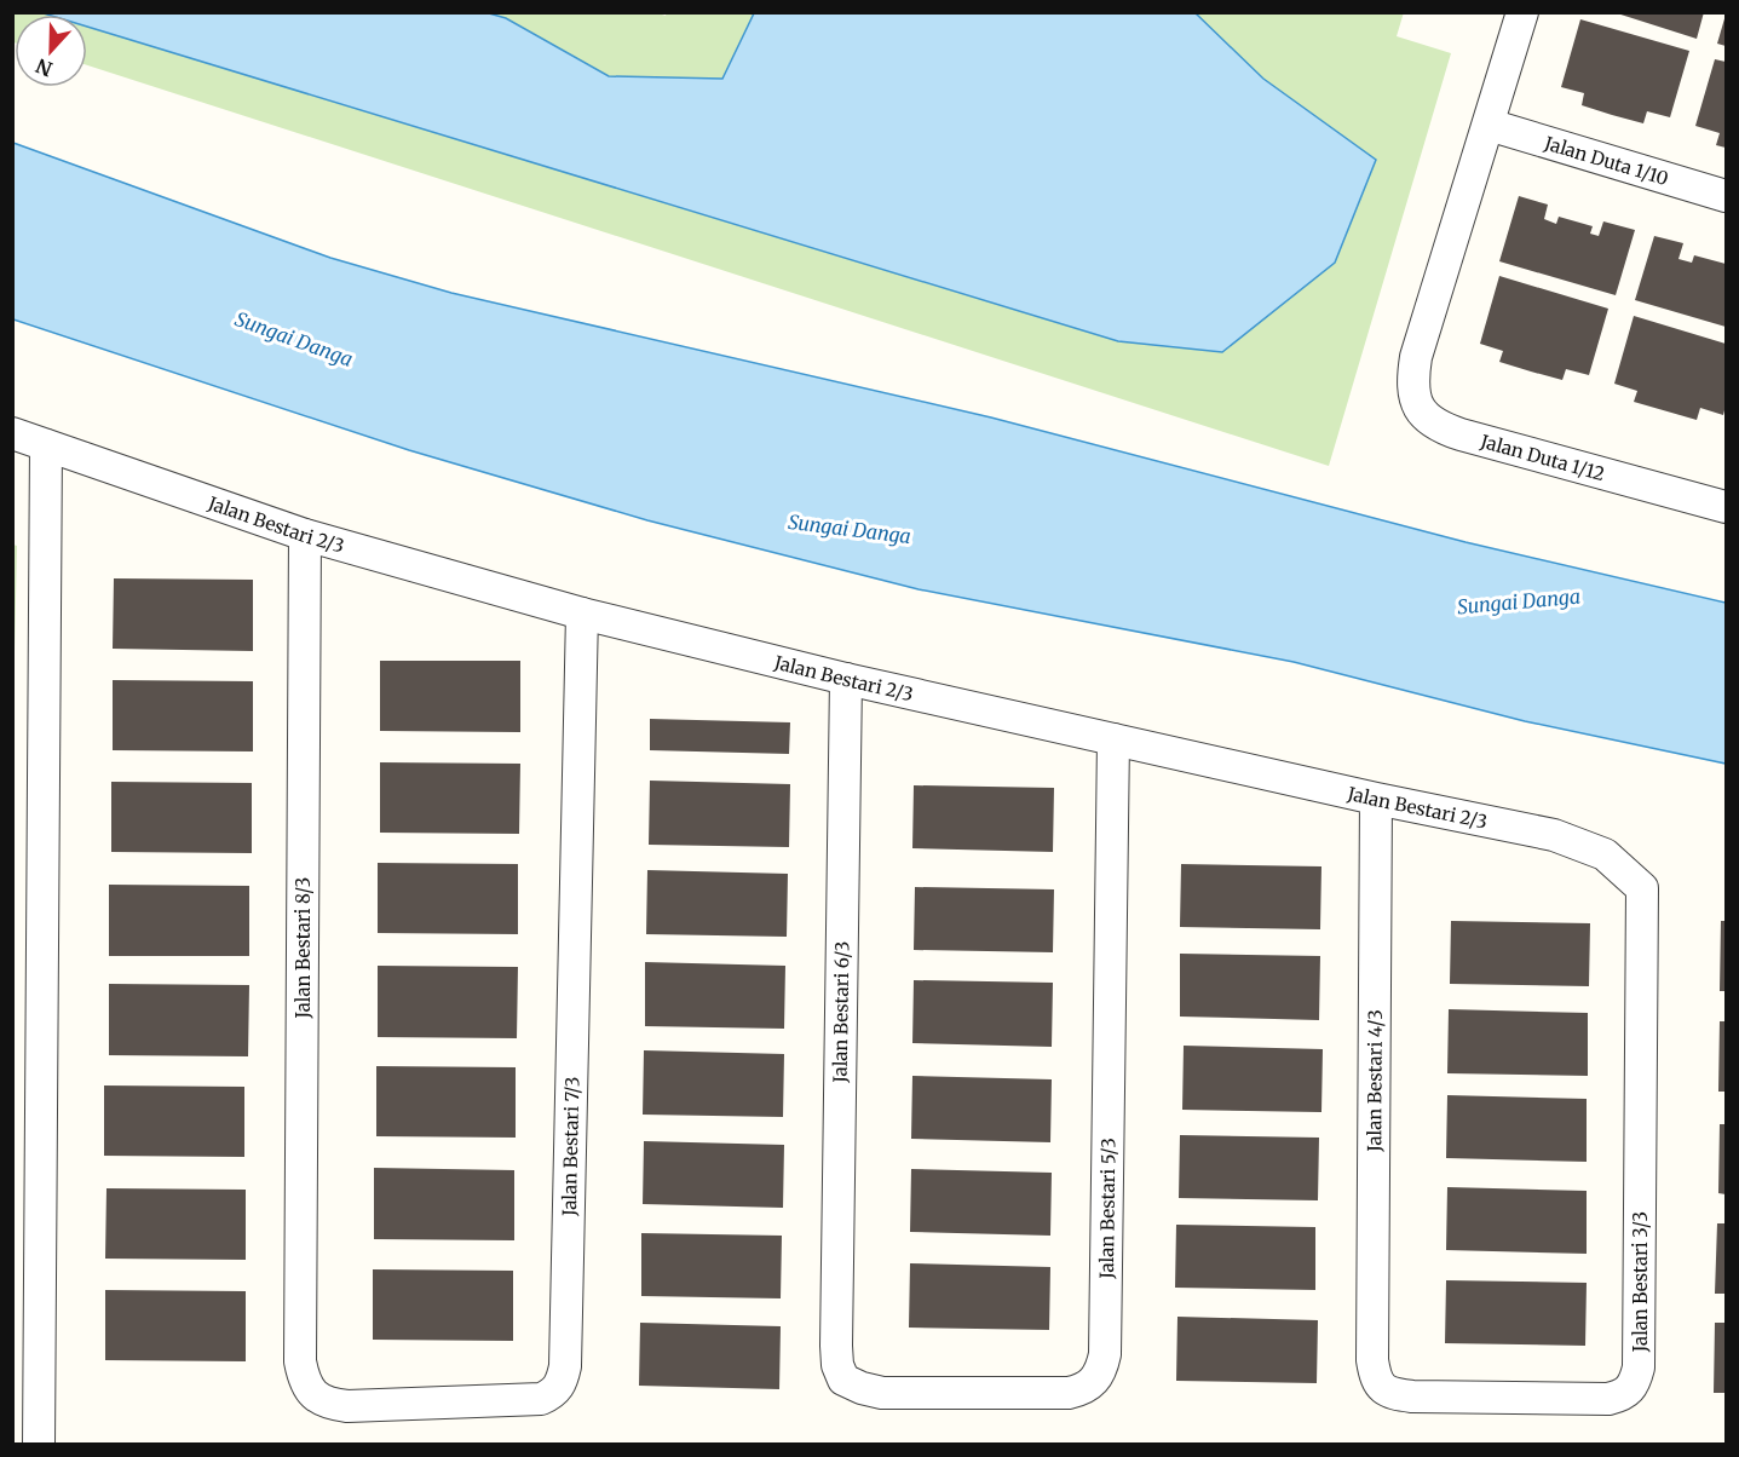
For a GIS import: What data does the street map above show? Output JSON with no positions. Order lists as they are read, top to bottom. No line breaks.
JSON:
{"streets":{"street":["Jalan Duta 1/10","Jalan Duta 1/12","Jalan Bestari 2/3","Jalan Bestari 8/3","Jalan Bestari 6/3","Jalan Bestari 4/3","Jalan Bestari 7/3","Jalan Bestari 5/3","Jalan Bestari 3/3"]},"crossings":[["Jalan Duta 1/10","Jalan Duta 1/12"],["Jalan Bestari 2/3","Jalan Bestari 8/3"],["Jalan Bestari 2/3","Jalan Bestari 6/3"],["Jalan Bestari 2/3","Jalan Bestari 4/3"],["Jalan Bestari 2/3","Jalan Bestari 7/3"],["Jalan Bestari 2/3","Jalan Bestari 5/3"],["Jalan Bestari 2/3","Jalan Bestari 3/3"],["Jalan Bestari 8/3","Jalan Bestari 7/3"],["Jalan Bestari 6/3","Jalan Bestari 5/3"],["Jalan Bestari 4/3","Jalan Bestari 3/3"]],"water":["Sungai Danga"],"north":"bottom"}
